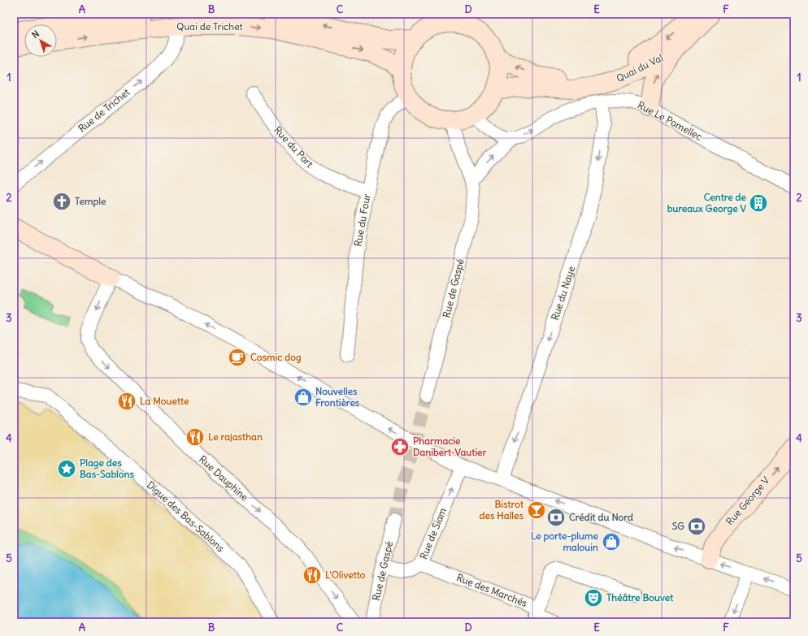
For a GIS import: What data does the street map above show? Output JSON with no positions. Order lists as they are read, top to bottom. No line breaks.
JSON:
{"streets":{"main road":["Quai de Trichet","Quai du Val","Rue George V"],"street":["Rue de Trichet","Rue Le Pomellec","Rue du Port","Rue du Four","Rue de Gaspé","Rue du Naye","Rue Dauphine","Digue des Bas-Sablons","Rue de Siam","Rue des Marchés"]},"crossings":[["Quai de Trichet","Quai du Val"],["Quai de Trichet","Rue de Trichet"],["Quai de Trichet","Rue du Four"],["Quai de Trichet","Rue de Gaspé"],["Quai du Val","Rue du Four"],["Quai du Val","Rue de Gaspé"],["Rue Le Pomellec","Rue du Naye"],["Rue du Port","Rue du Four"],["Rue du Four","Rue de Gaspé"],["Rue de Gaspé","Rue de Siam"],["Rue de Siam","Rue des Marchés"]],"one_way":["Rue de Trichet","Rue du Naye","Rue Dauphine","Rue George V","Rue de Siam"],"places":{"church":["Temple"],"building":["Centre de bureaux George V"],"cafe":["Cosmic dog"],"shop":["Nouvelles Frontières","Le porte-plume malouin"],"restaurant":["La Mouette","Le rajasthan","L'Olivetto"],"pharmacy":["Pharmacie Danibert-Vautier"],"place":["Plage des Bas-Sablons"],"bar":["Bistrot des Halles"],"bank":["Crédit du Nord","SG"],"theatre":["Théâtre Bouvet"]},"north":"top left","grid":{"columns":["A","B","C","D","E","F"],"rows":["1","2","3","4","5"]}}
